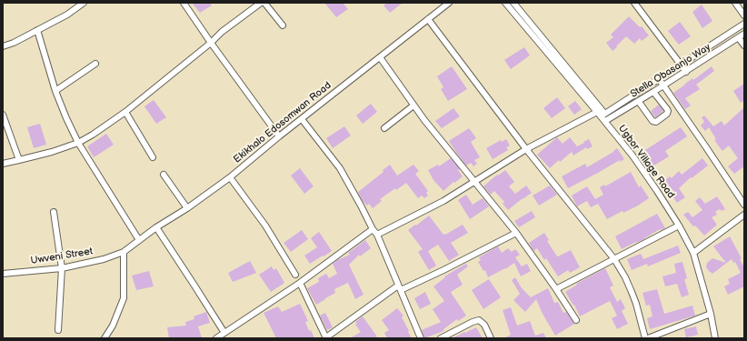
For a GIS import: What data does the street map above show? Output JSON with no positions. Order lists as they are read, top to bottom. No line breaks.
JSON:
{"streets":{"street":["Stella Obasanjo Way","Ekikhalo Edosomwan Road","Ugbor Village Road","Uwveni Street"]},"crossings":[["Stella Obasanjo Way","Ugbor Village Road"],["Ekikhalo Edosomwan Road","Uwveni Street"]]}
